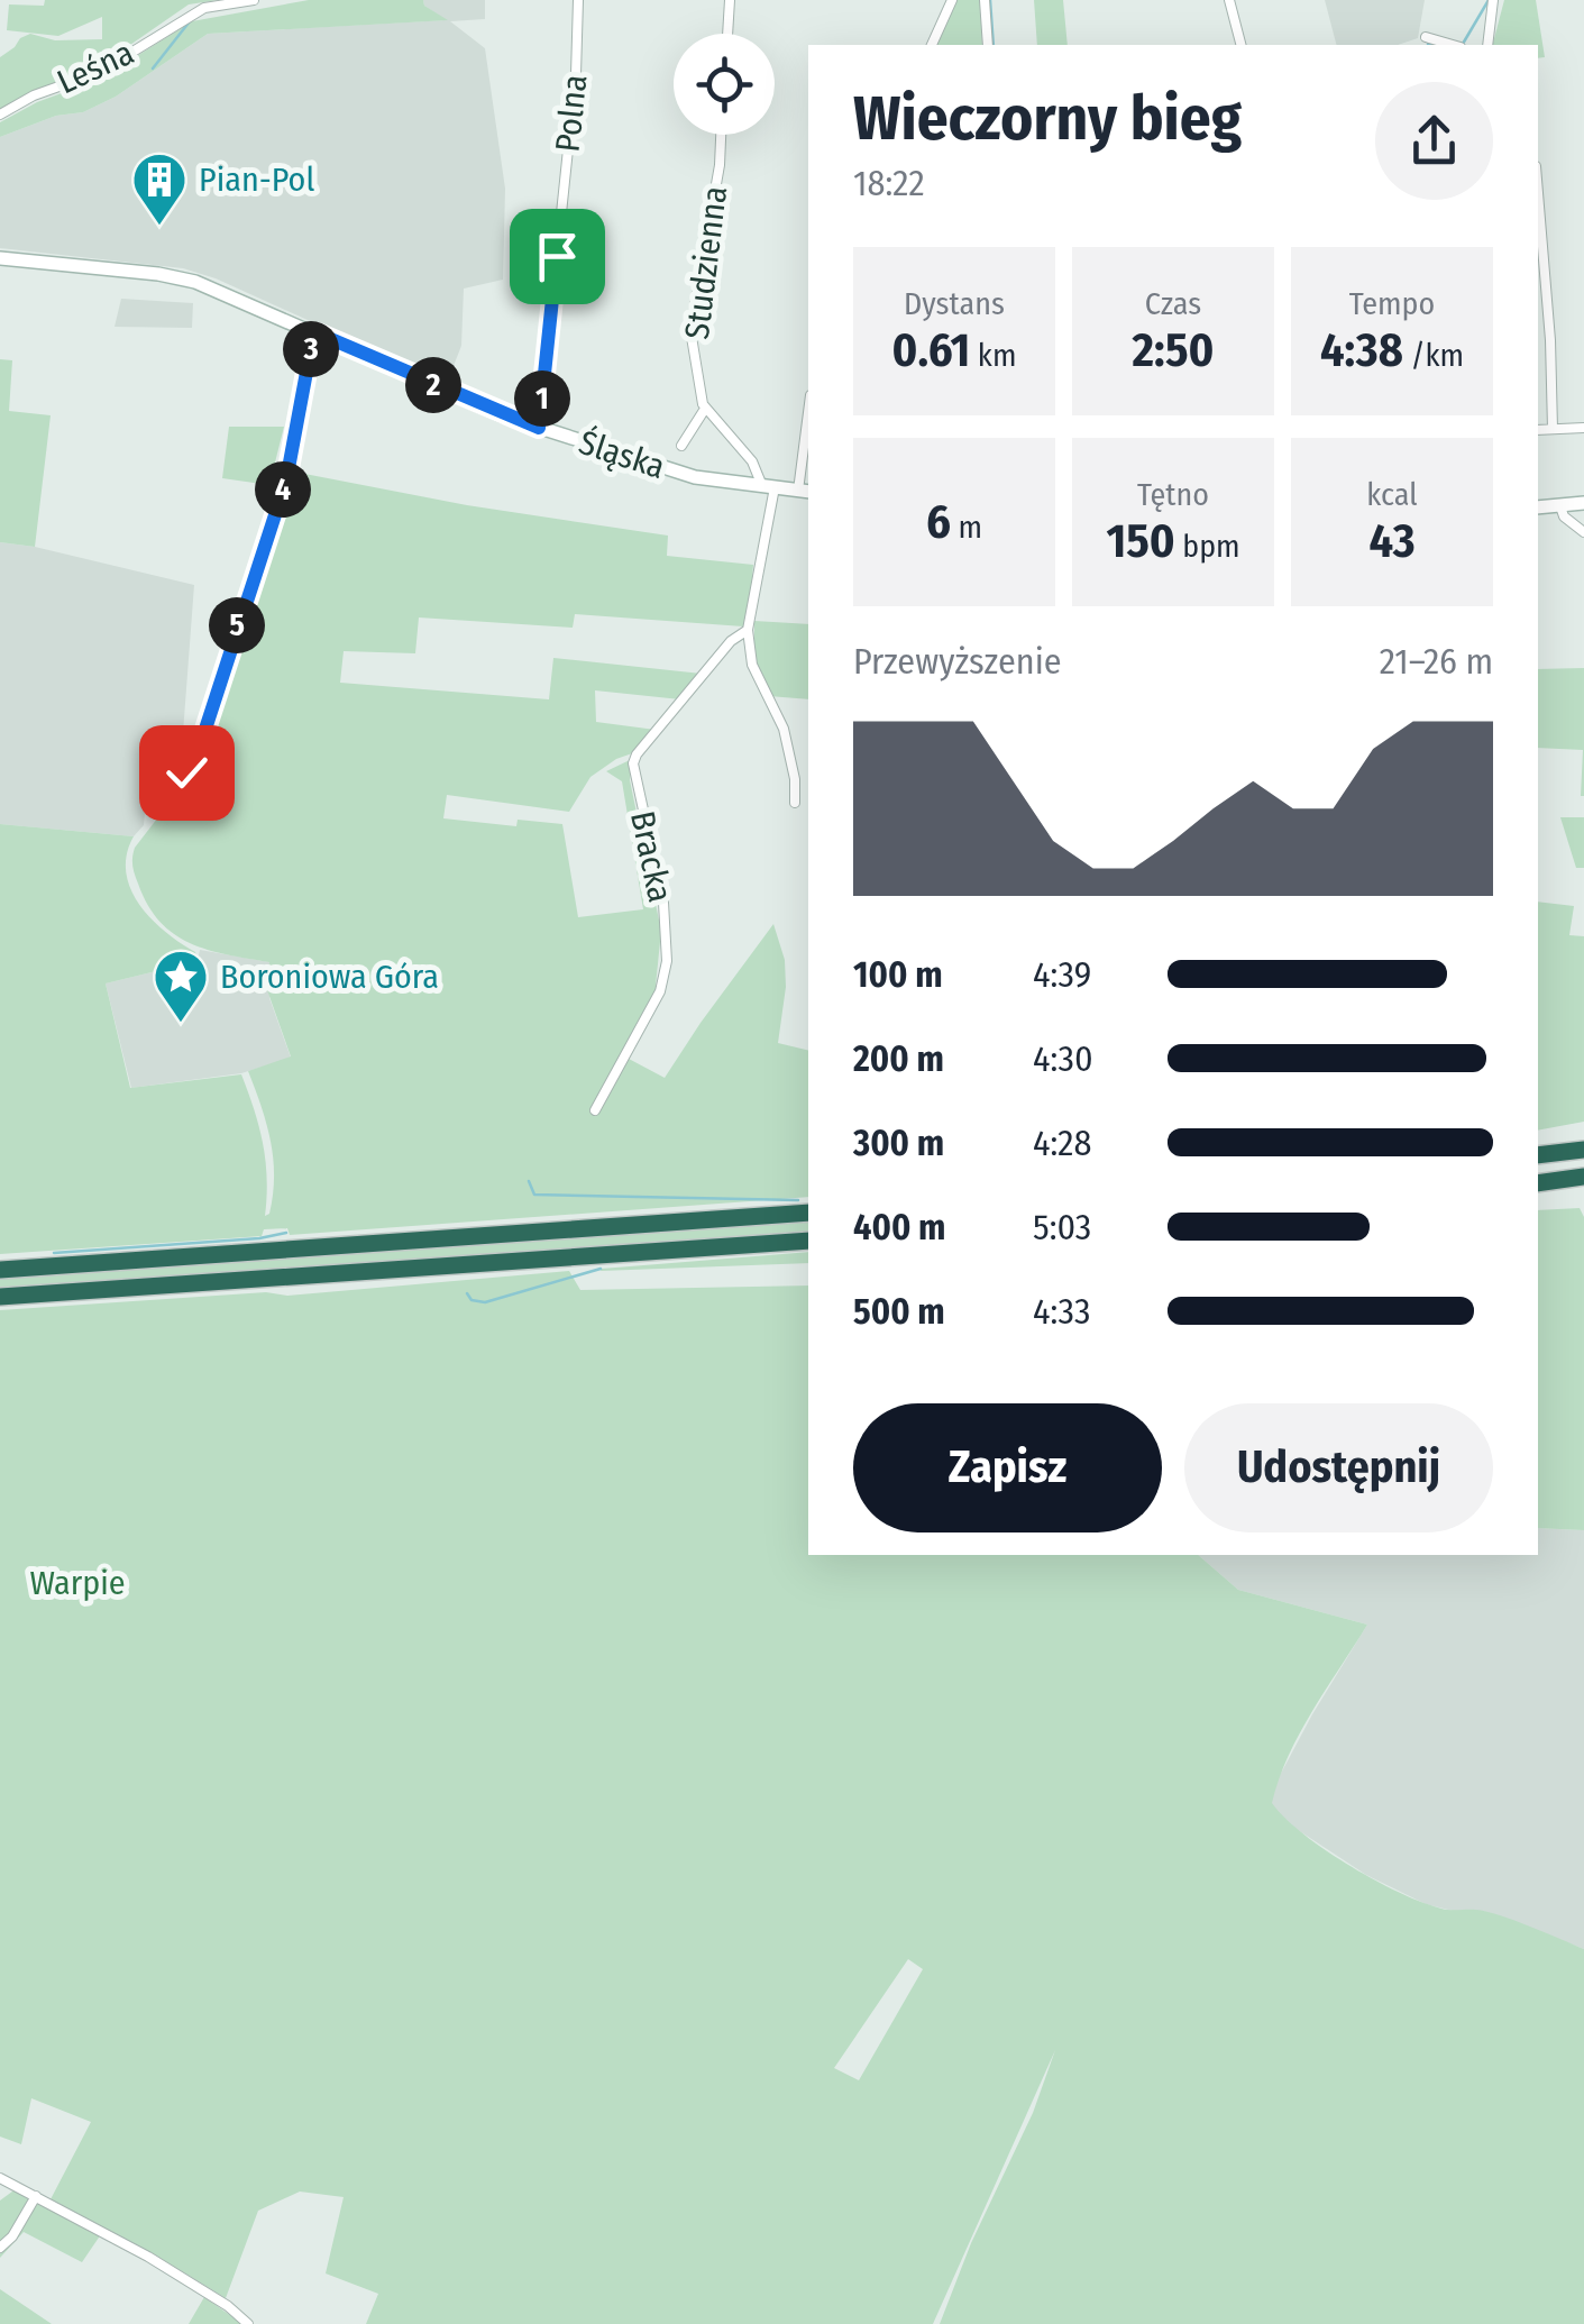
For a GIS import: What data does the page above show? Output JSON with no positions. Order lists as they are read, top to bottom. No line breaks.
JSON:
{"streets":{"main road":["Śląska"],"street":["Leśna","Polna","Studzienna","Bracka"]},"crossings":[["Polna","Śląska"]],"parks":["Warpie"],"places":{"building":["Pian-Pol"],"place":["Boroniowa Góra"]},"page":{"heading":["Wieczorny bieg","18:22"],"stats":[["Dystans","0.61 km"],["Czas","2:50"],["Tempo","4:38 /km"],["6 m"],["Tętno","150 bpm"],["kcal","43"]],"pins":["3","2","1","4","5"],"chart":["Przewyższenie","21–26 m"],"list":[{"name":"100 m","note":"4:39"},{"name":"200 m","note":"4:30"},{"name":"300 m","note":"4:28"},{"name":"400 m","note":"5:03"},{"name":"500 m","note":"4:33"}],"buttons":["Zapisz","Udostępnij"]}}
